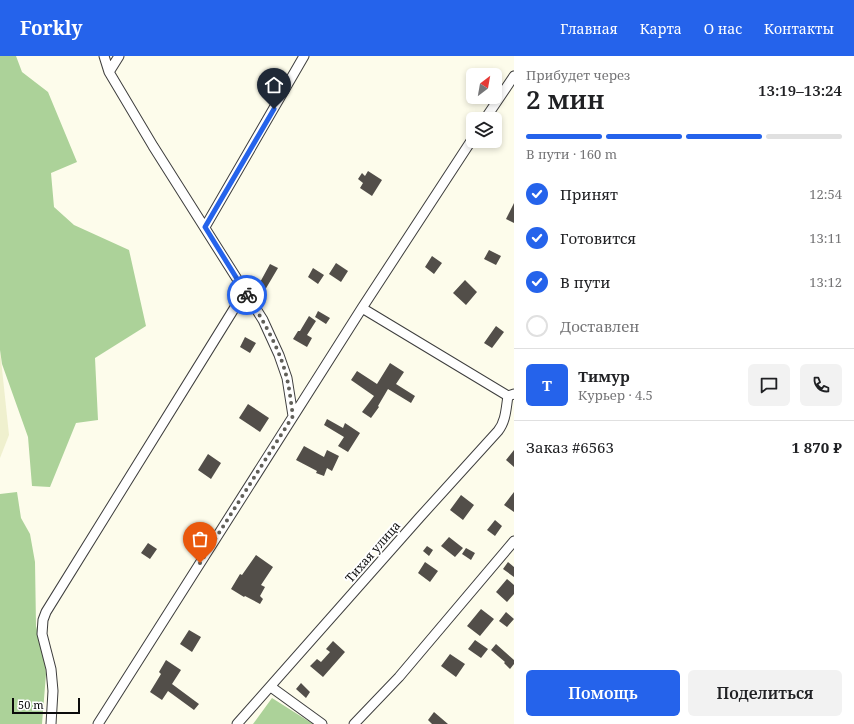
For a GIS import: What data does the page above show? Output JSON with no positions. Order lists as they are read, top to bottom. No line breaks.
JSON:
{"streets":{"street":["Тихая улица"]},"scale_bar":"50 m","north":"top right","page":{"header":"Forkly","nav":["Главная","Карта","О нас","Контакты"],"heading":["2 мин","Прибудет через","13:19–13:24"],"panel":["Тимур","Курьер · 4.5","Заказ #6563","1 870 ₽"],"bar":"В пути · 160 m","list":[["Принят","12:54"],["Готовится","13:11"],["В пути","13:12"],"Доставлен"],"round":"Т","buttons":["Помощь","Поделиться"],"scale":"50 m"}}
